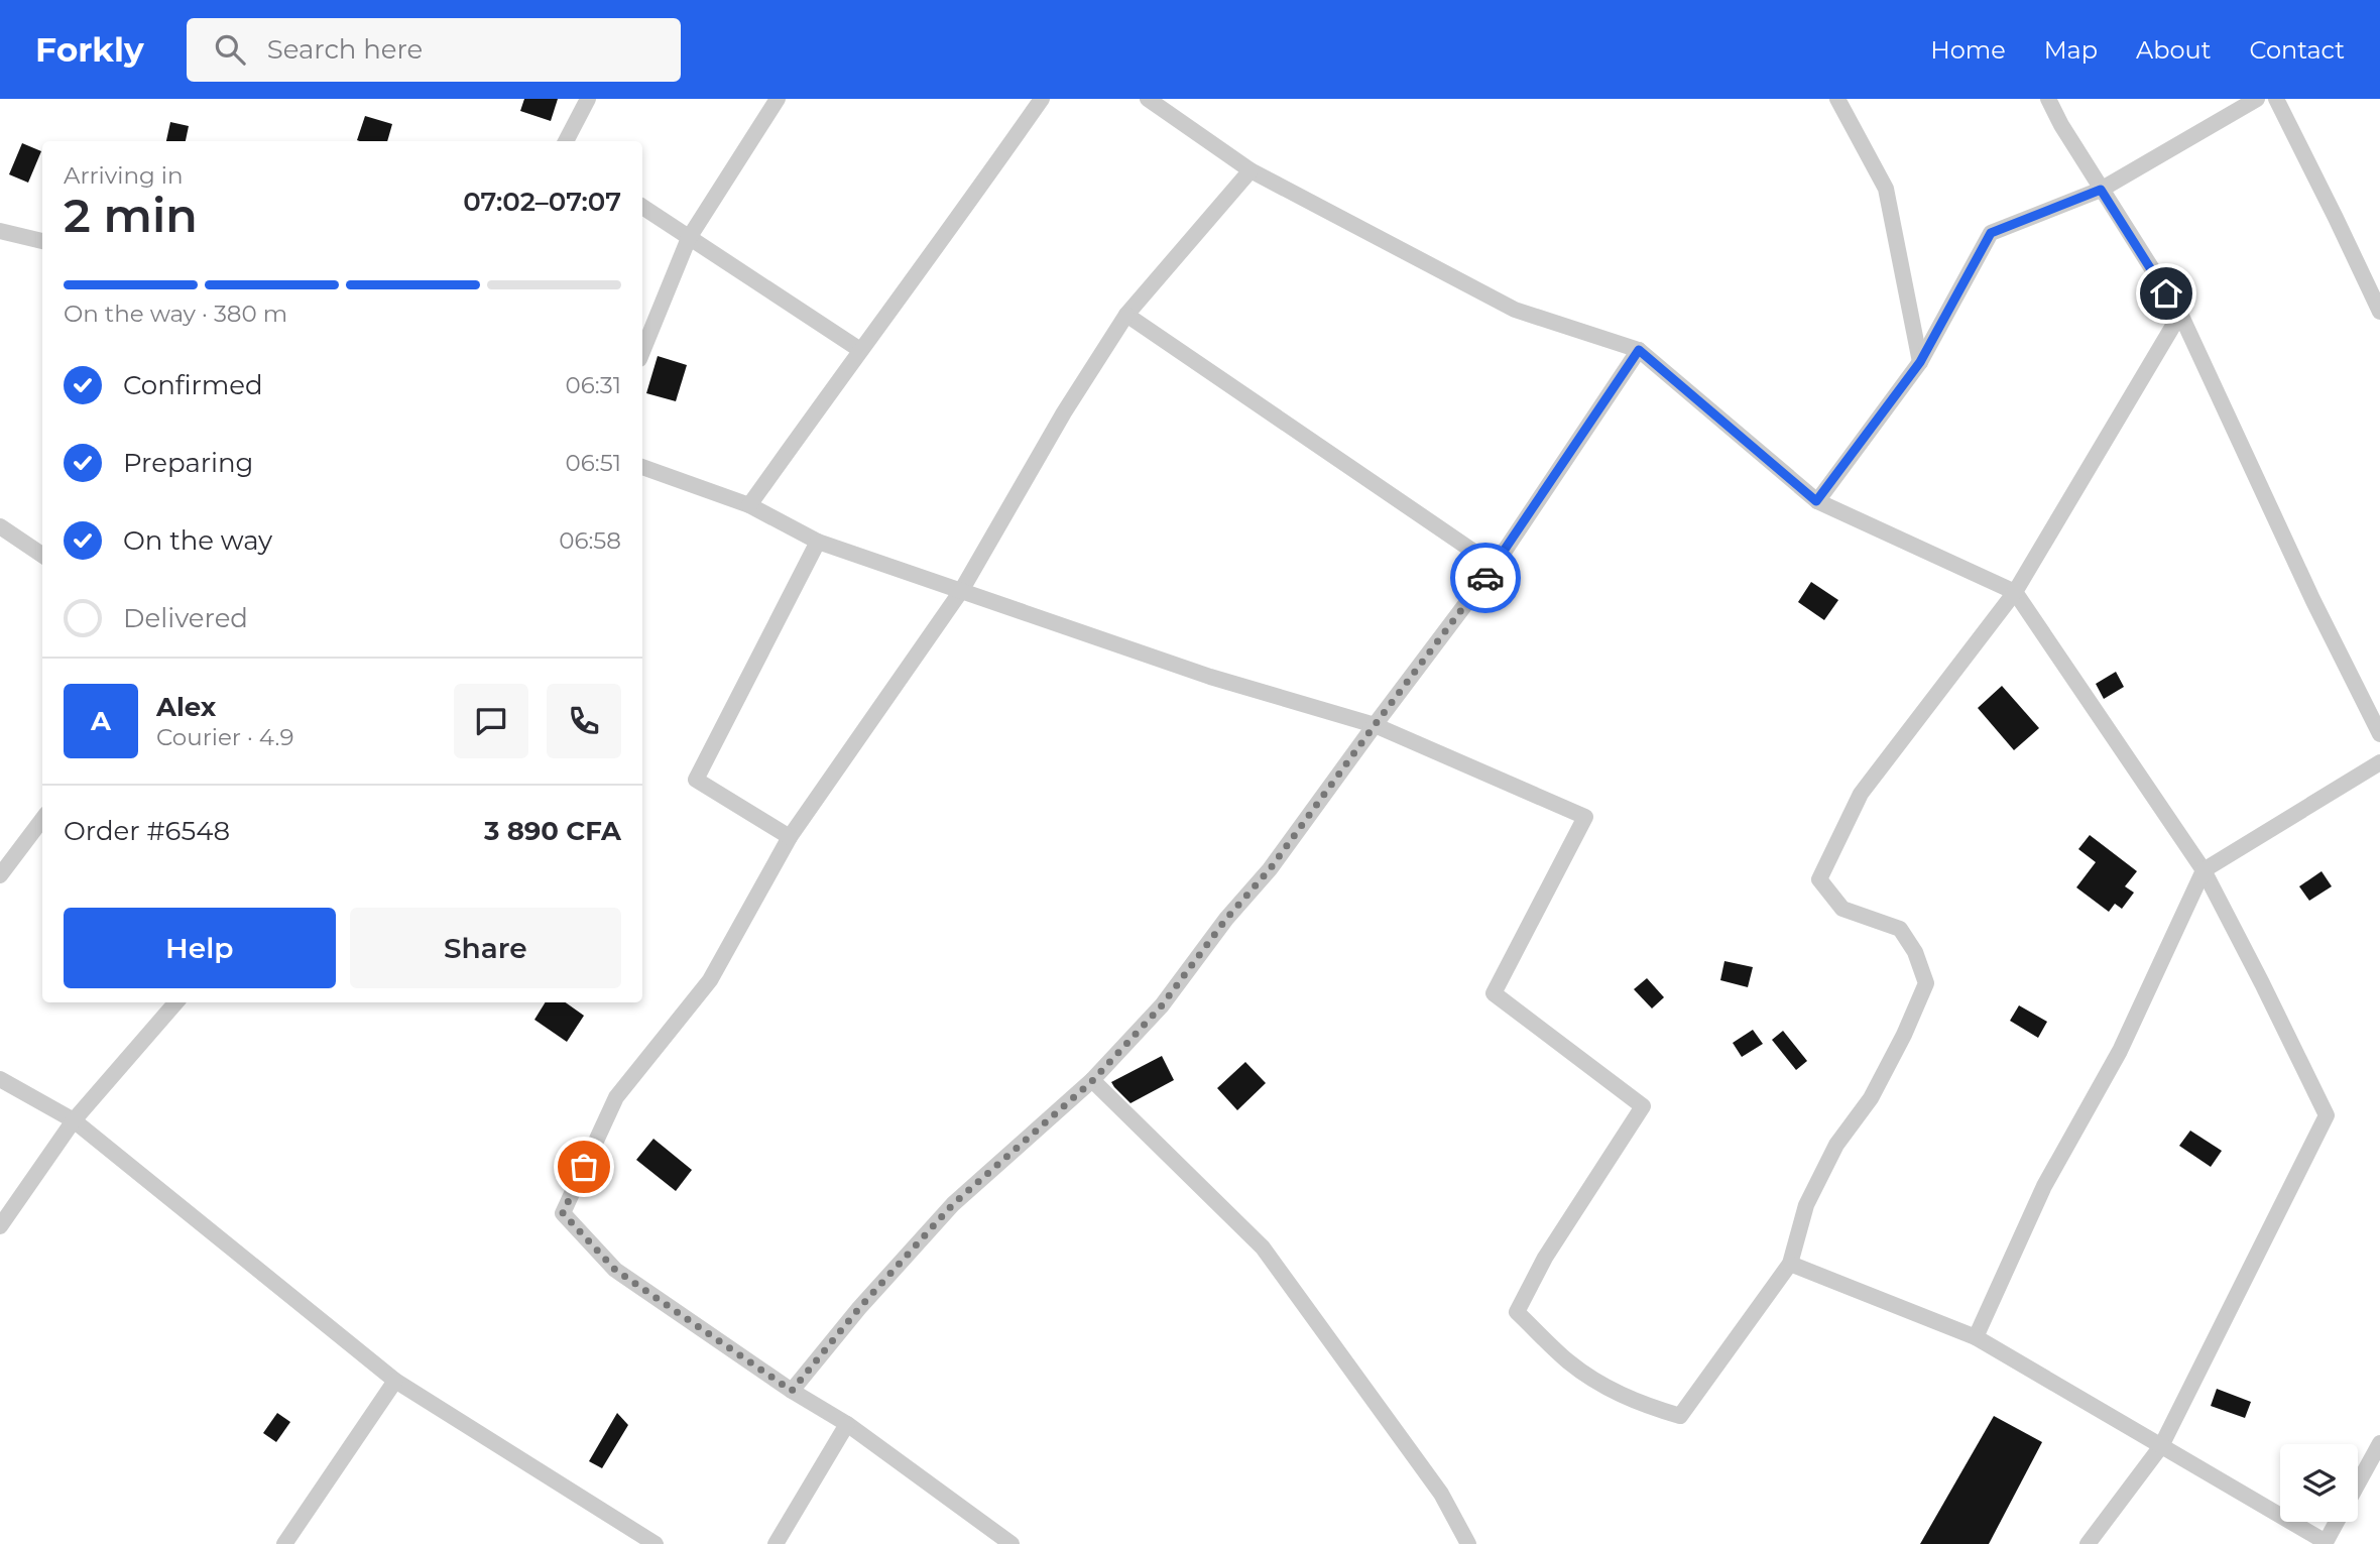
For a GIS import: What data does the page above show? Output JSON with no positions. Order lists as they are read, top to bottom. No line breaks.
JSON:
{"page":{"header":"Forkly","search":"Search here","nav":["Home","Map","About","Contact"],"heading":["2 min","Arriving in","07:02–07:07"],"panel":["Alex","Courier · 4.9","Order #6548","3 890 CFA"],"bar":"On the way · 380 m","list":[["Confirmed","06:31"],["Preparing","06:51"],["On the way","06:58"],"Delivered"],"round":"A","buttons":["Help","Share"]}}
